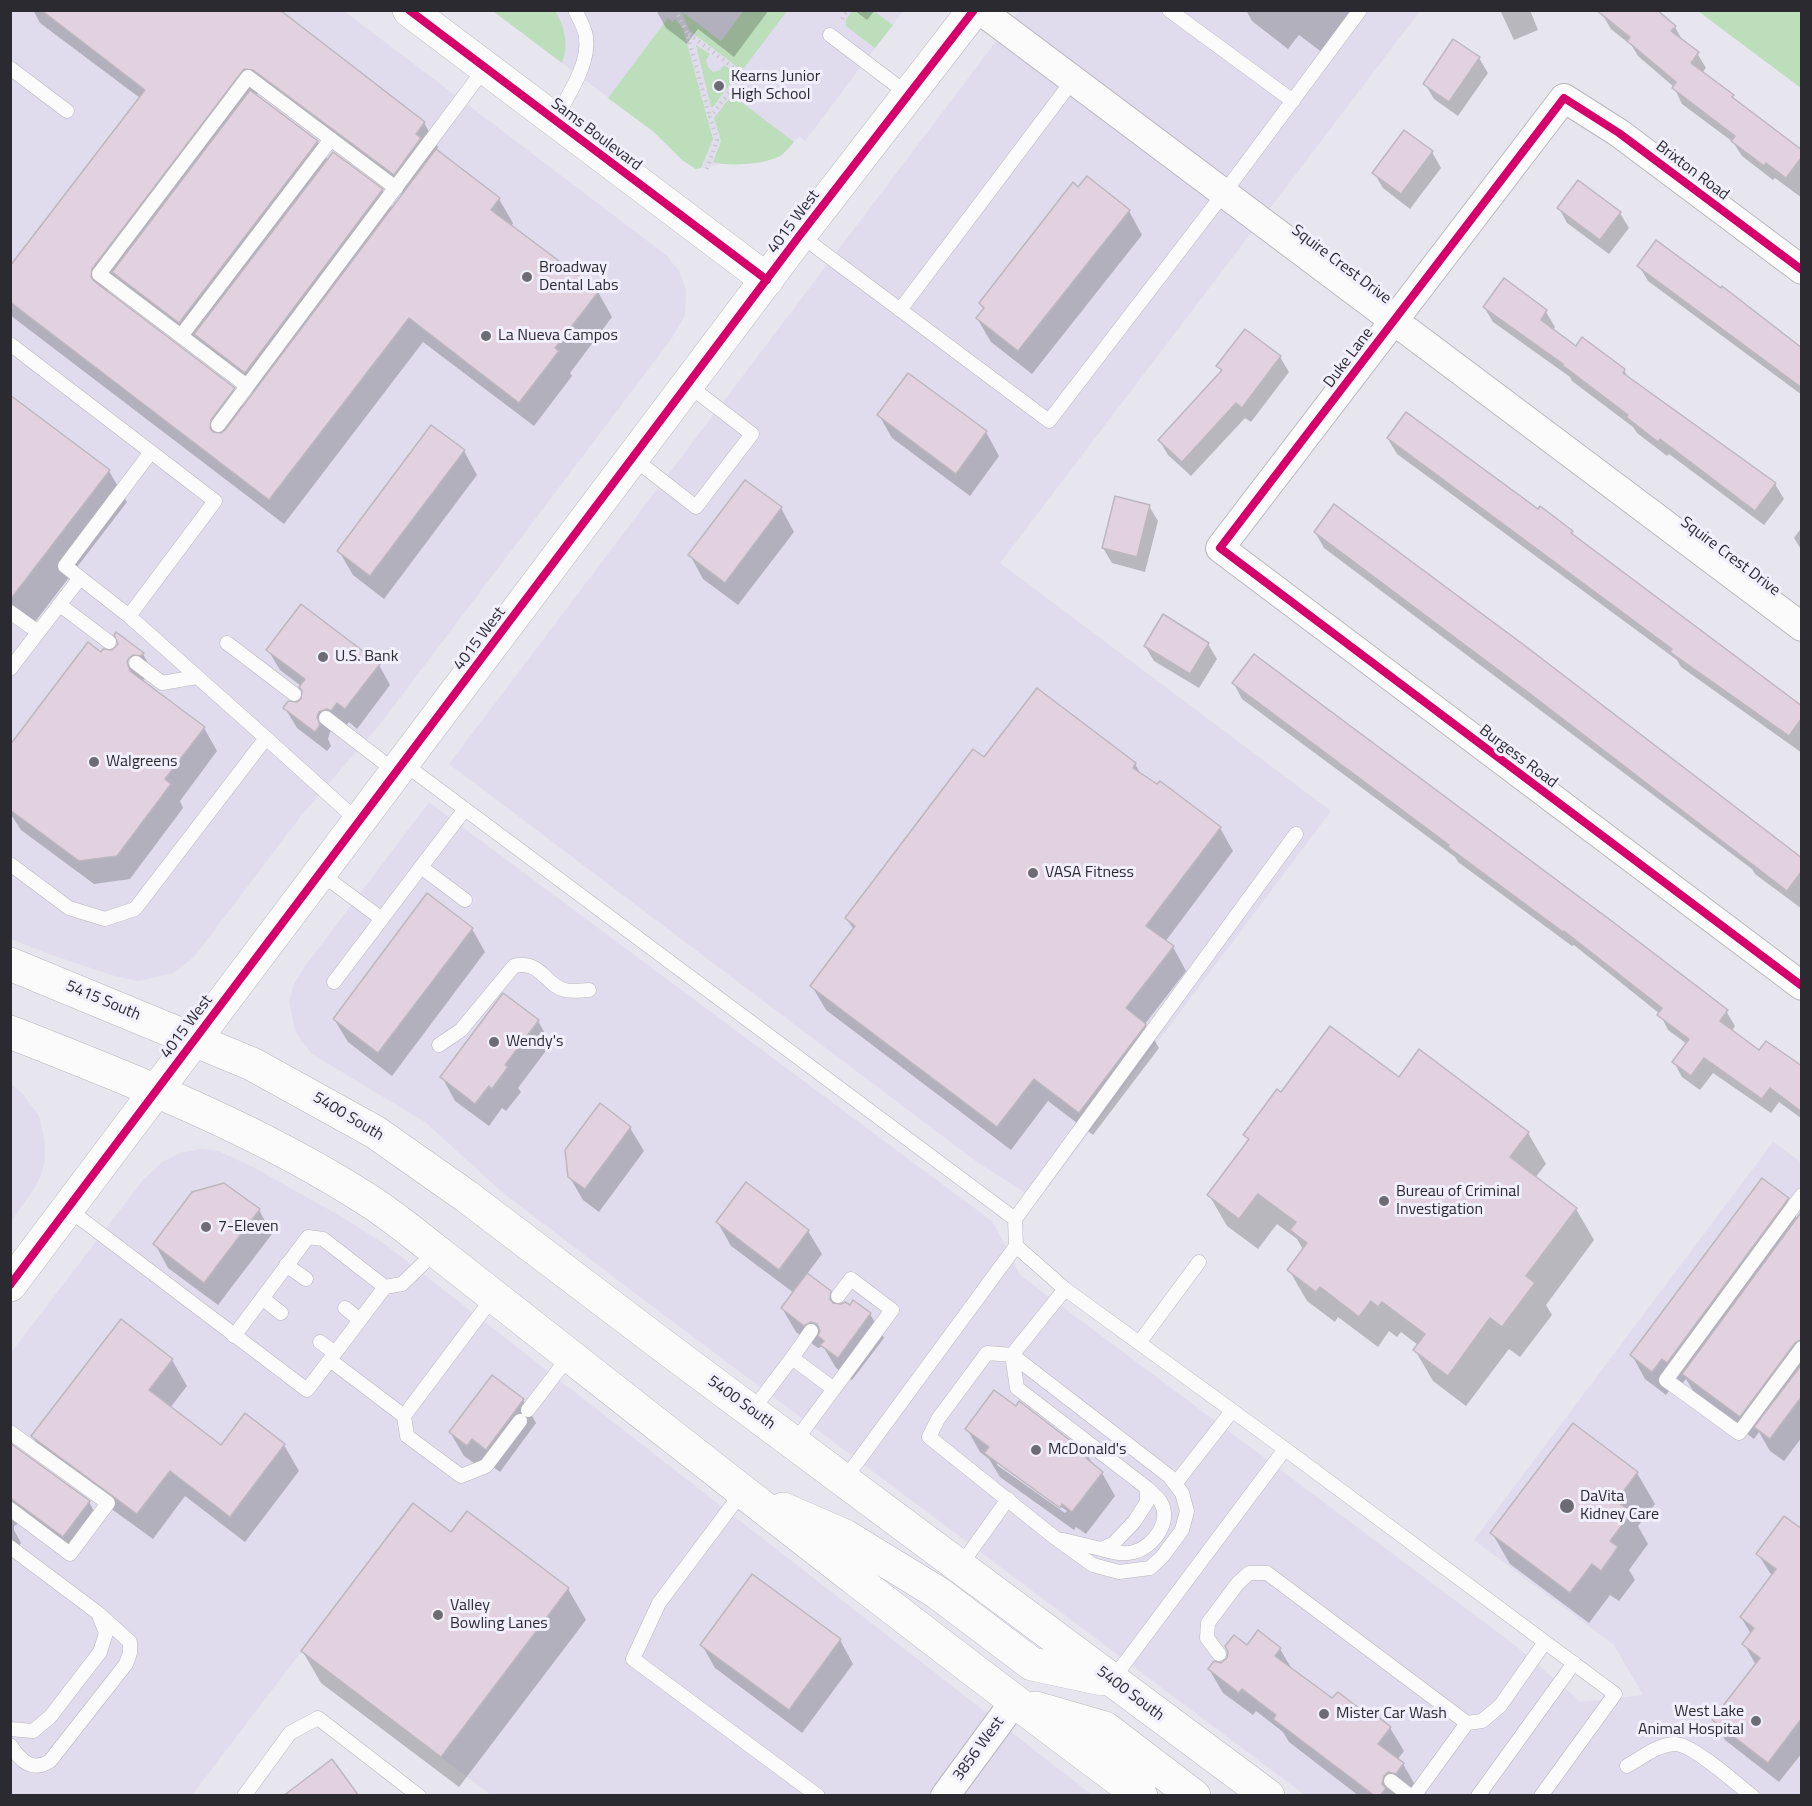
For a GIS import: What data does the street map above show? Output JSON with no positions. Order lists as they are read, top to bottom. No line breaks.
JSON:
{"streets":{"main road":["Sams Boulevard","4015 West","5415 South","5400 South"],"street":["Brixton Road","Squire Crest Drive","Duke Lane","Burgess Road","3856 West"]},"crossings":[["Sams Boulevard","4015 West"],["Brixton Road","Duke Lane"],["4015 West","5415 South"],["4015 West","5400 South"],["Squire Crest Drive","Duke Lane"],["Duke Lane","Burgess Road"],["5415 South","5400 South"]],"places":["Kearns Junior High School","Broadway Dental Labs","La Nueva Campos","U.S. Bank","Walgreens","VASA Fitness","Wendy's","Bureau of Criminal Investigation","7-Eleven","McDonald's","DaVita Kidney Care","Valley Bowling Lanes","Mister Car Wash","West Lake Animal Hospital"]}
